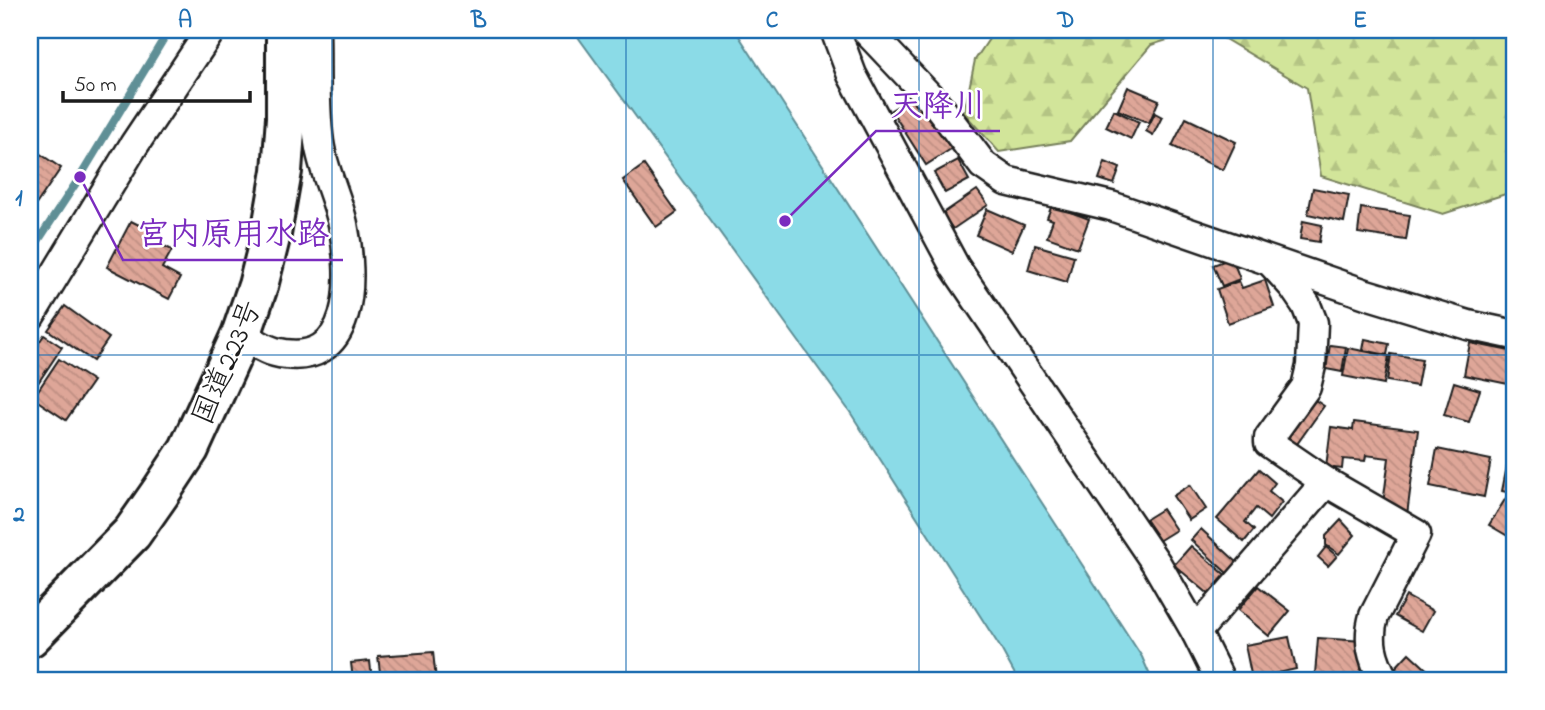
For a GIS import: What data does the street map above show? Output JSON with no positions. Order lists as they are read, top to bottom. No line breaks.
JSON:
{"streets":{"highway":["国道223号"]},"places":["宮内原用水路","天降川"],"scale_bar":"50 m","grid":{"columns":["A","B","C","D","E"],"rows":["1","2"]}}
